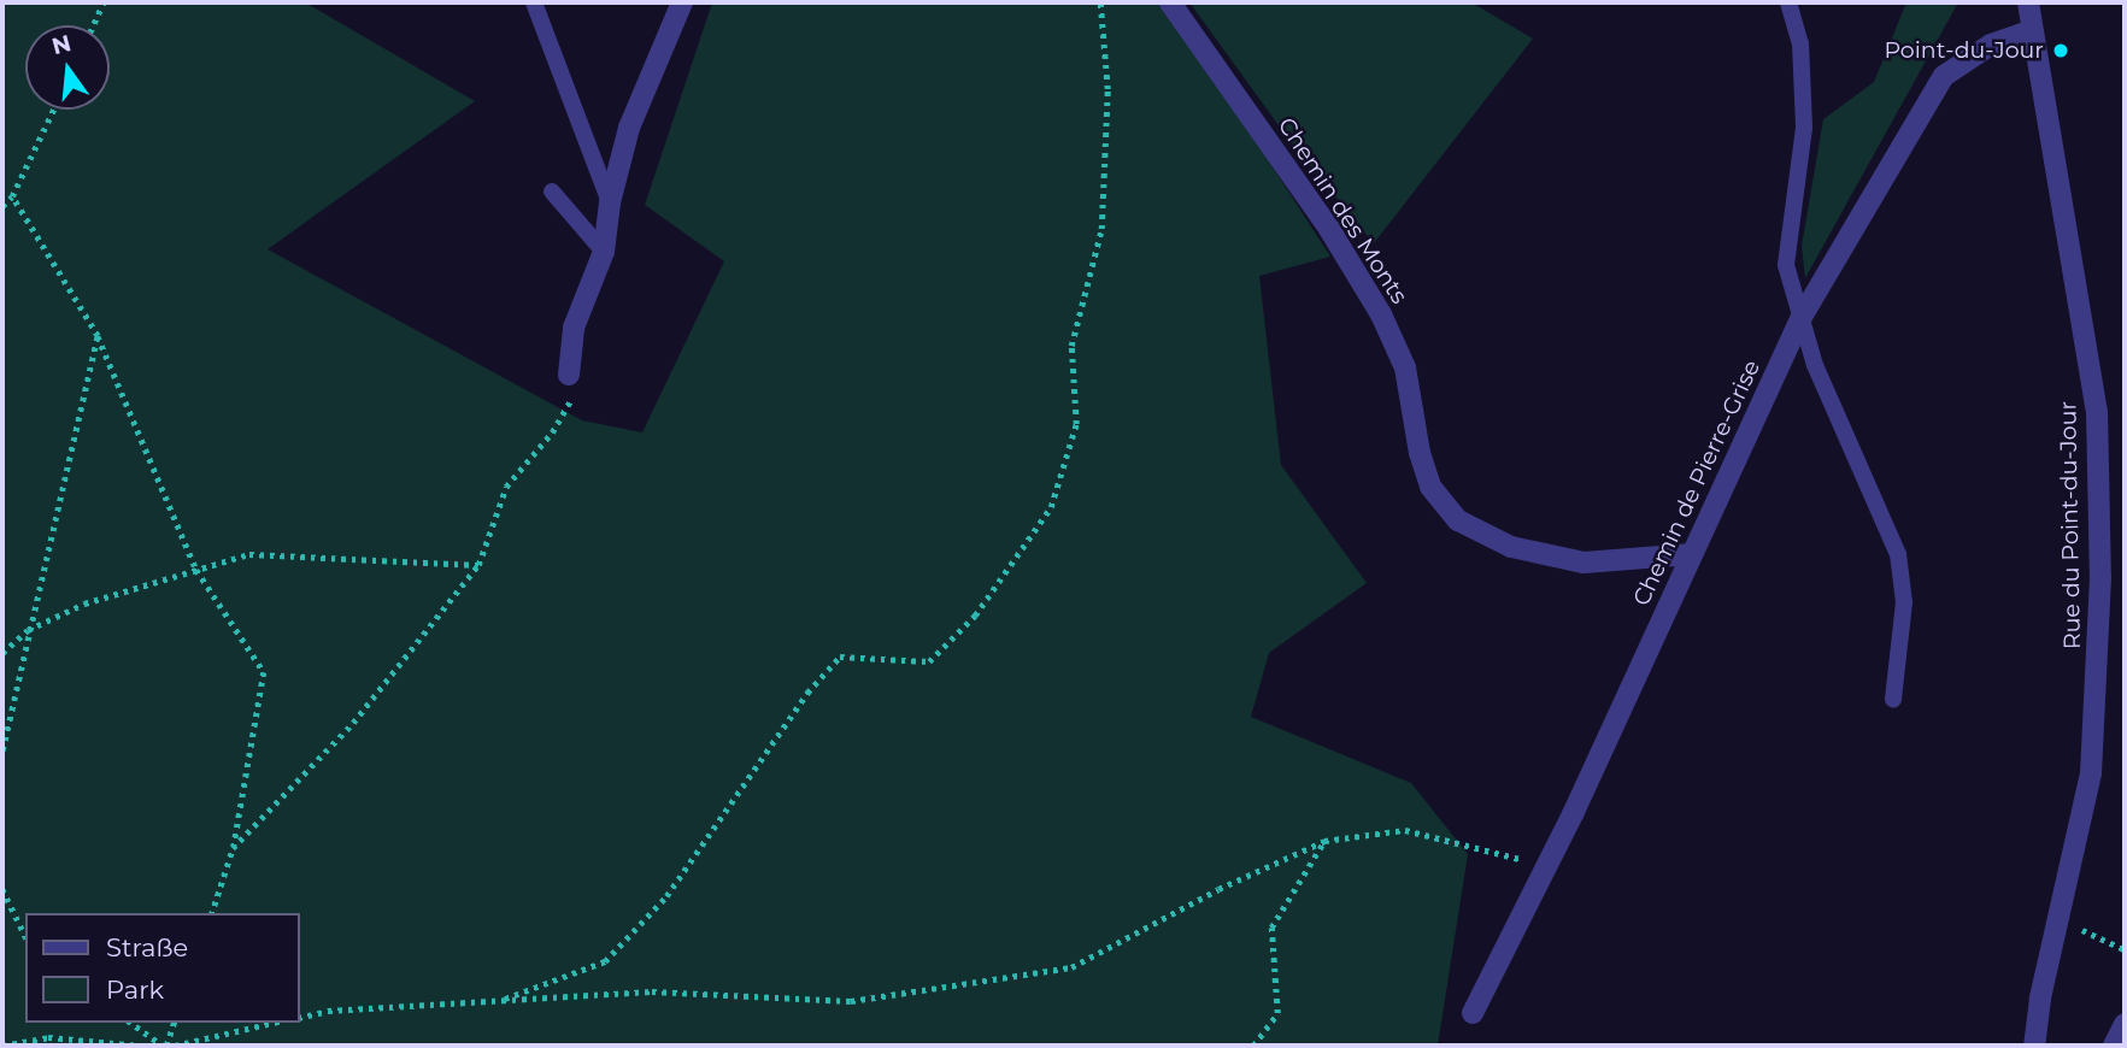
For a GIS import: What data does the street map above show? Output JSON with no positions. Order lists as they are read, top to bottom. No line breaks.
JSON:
{"streets":{"street":["Chemin des Monts","Chemin de Pierre-Grise","Rue du Point-du-Jour"]},"crossings":[["Chemin des Monts","Chemin de Pierre-Grise"],["Chemin de Pierre-Grise","Rue du Point-du-Jour"]],"places":["Point-du-Jour"],"legend":["Straße","Park"],"north":"top"}
